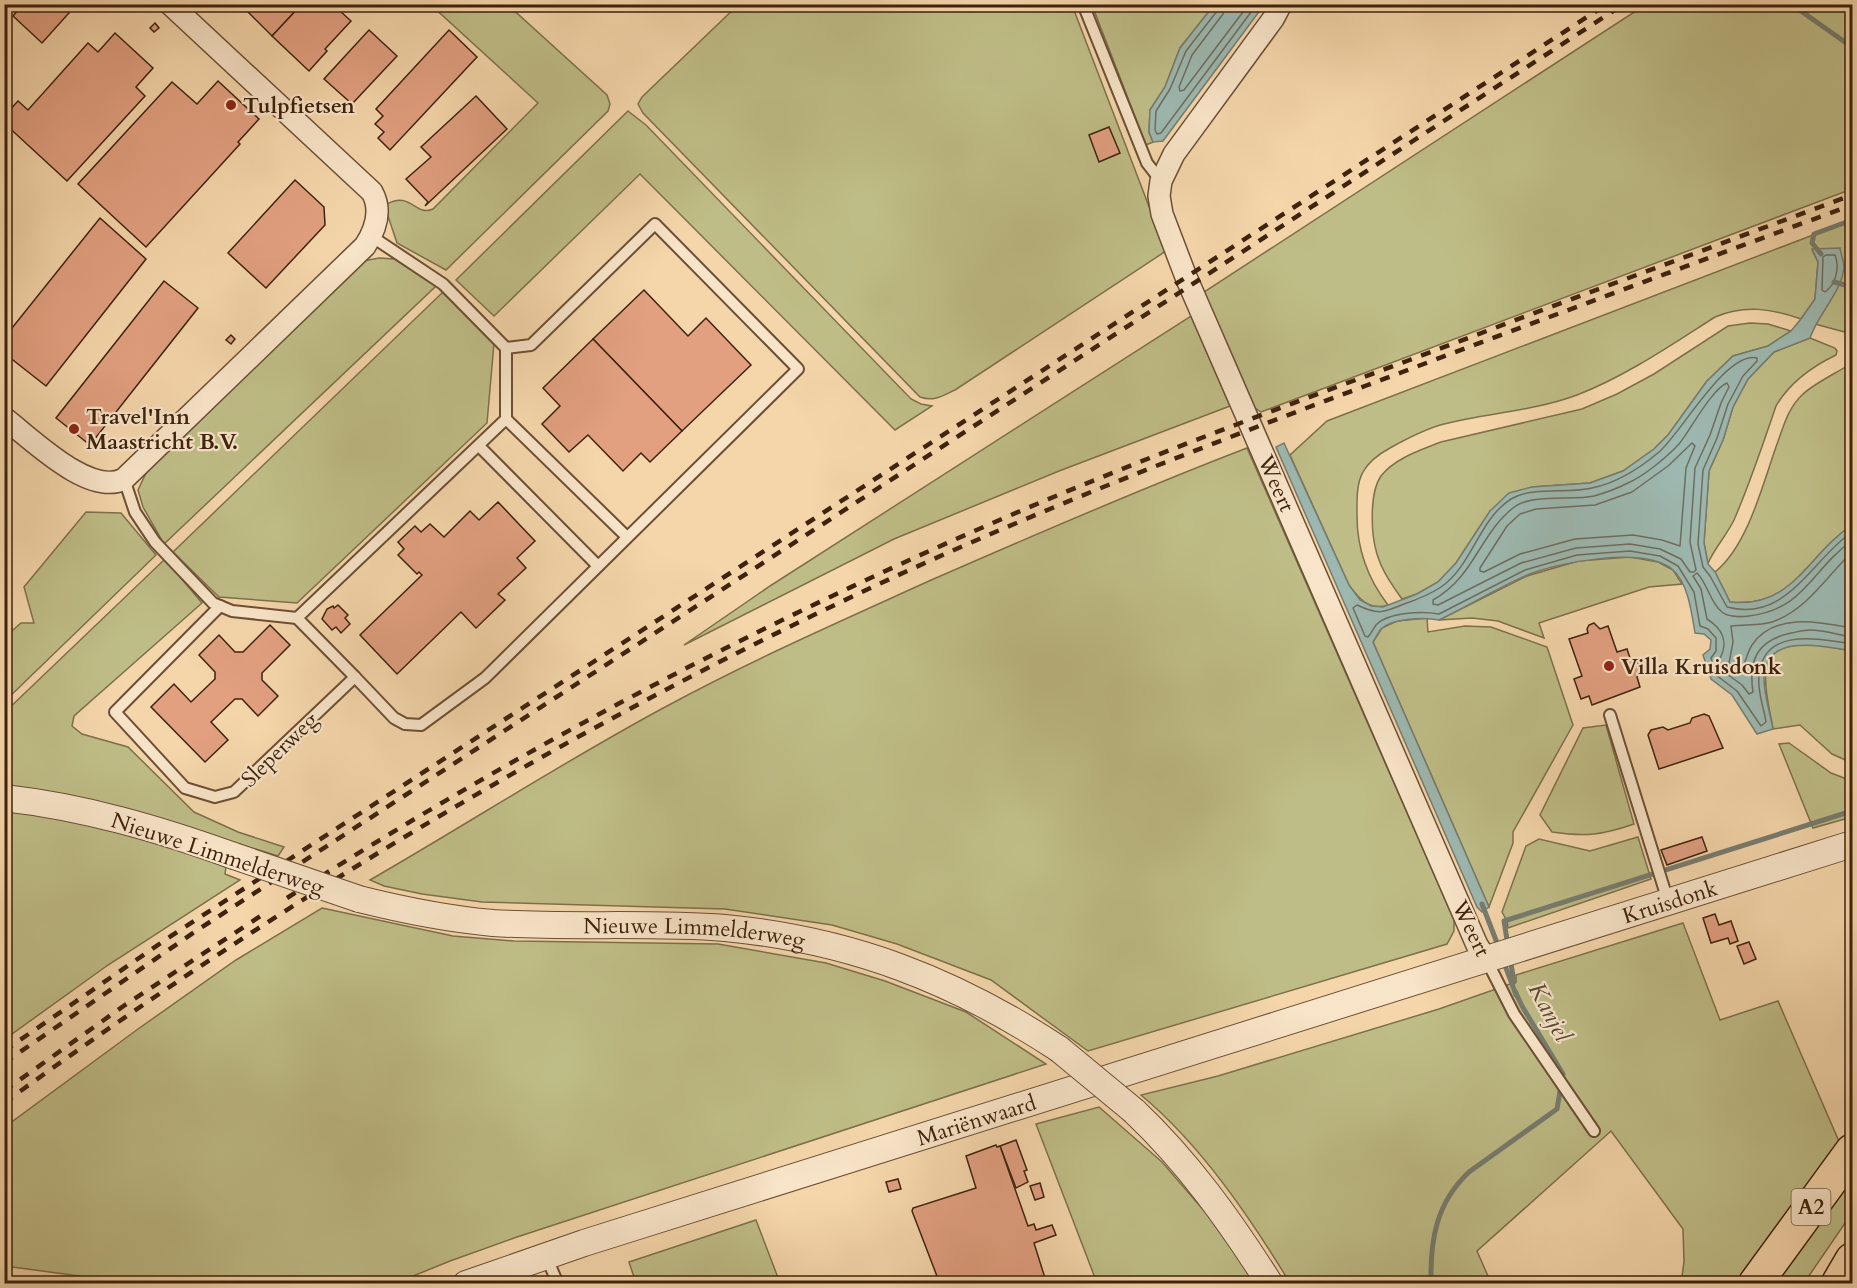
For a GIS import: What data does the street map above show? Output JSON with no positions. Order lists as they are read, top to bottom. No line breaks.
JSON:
{"streets":{"highway":["A2"],"street":["Weert","Nieuwe Limmelderweg","Kruisdonk","Mariënwaard"],"lane":["Sleperweg"]},"crossings":[["Weert","Kruisdonk"],["Weert","Mariënwaard"],["Kruisdonk","Mariënwaard"]],"water":["Kanjel"],"places":["Tulpfietsen","Travel'Inn Maastricht B.V.","Villa Kruisdonk"]}
